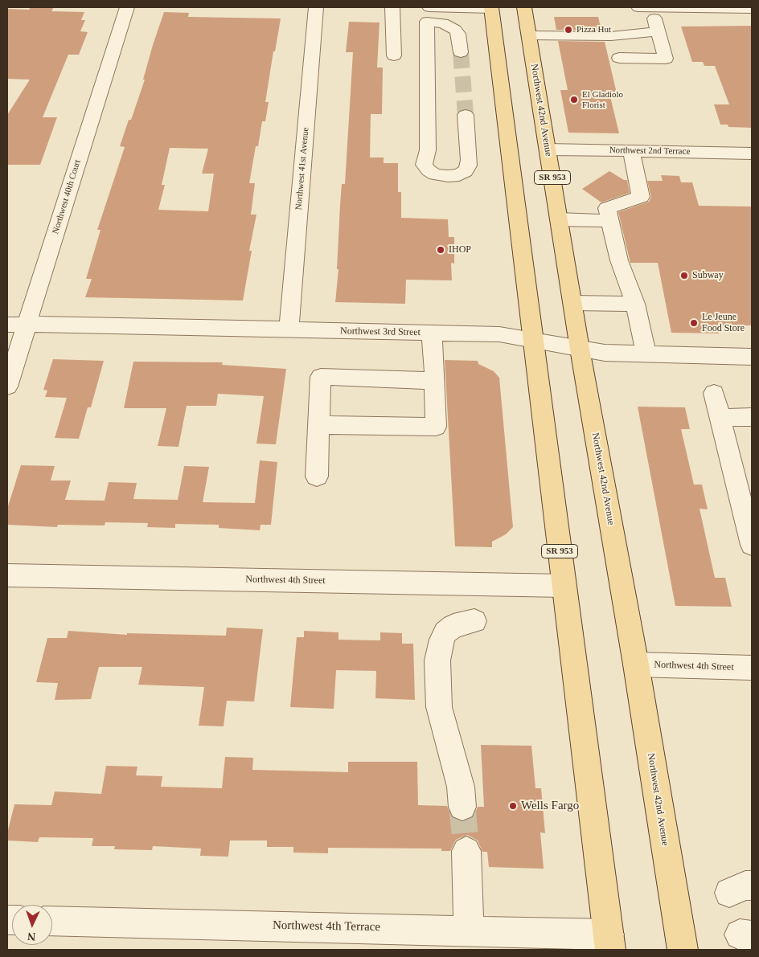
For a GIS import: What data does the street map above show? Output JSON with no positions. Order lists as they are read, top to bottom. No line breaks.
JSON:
{"streets":{"main road":["Northwest 42nd Avenue","SR 953"],"street":["Northwest 2nd Terrace","Northwest 41st Avenue","Northwest 40th Court","Northwest 3rd Street","Northwest 4th Street","Northwest 4th Terrace"]},"crossings":[["Northwest 42nd Avenue","Northwest 2nd Terrace"],["Northwest 42nd Avenue","Northwest 3rd Street"],["Northwest 42nd Avenue","Northwest 4th Street"],["Northwest 41st Avenue","Northwest 3rd Street"],["SR 953","Northwest 3rd Street"],["SR 953","Northwest 4th Street"],["SR 953","Northwest 4th Terrace"],["Northwest 40th Court","Northwest 3rd Street"]],"places":["Pizza Hut","El Gladiolo Florist","IHOP","Subway","Le Jeune Food Store","Wells Fargo"],"north":"bottom"}
